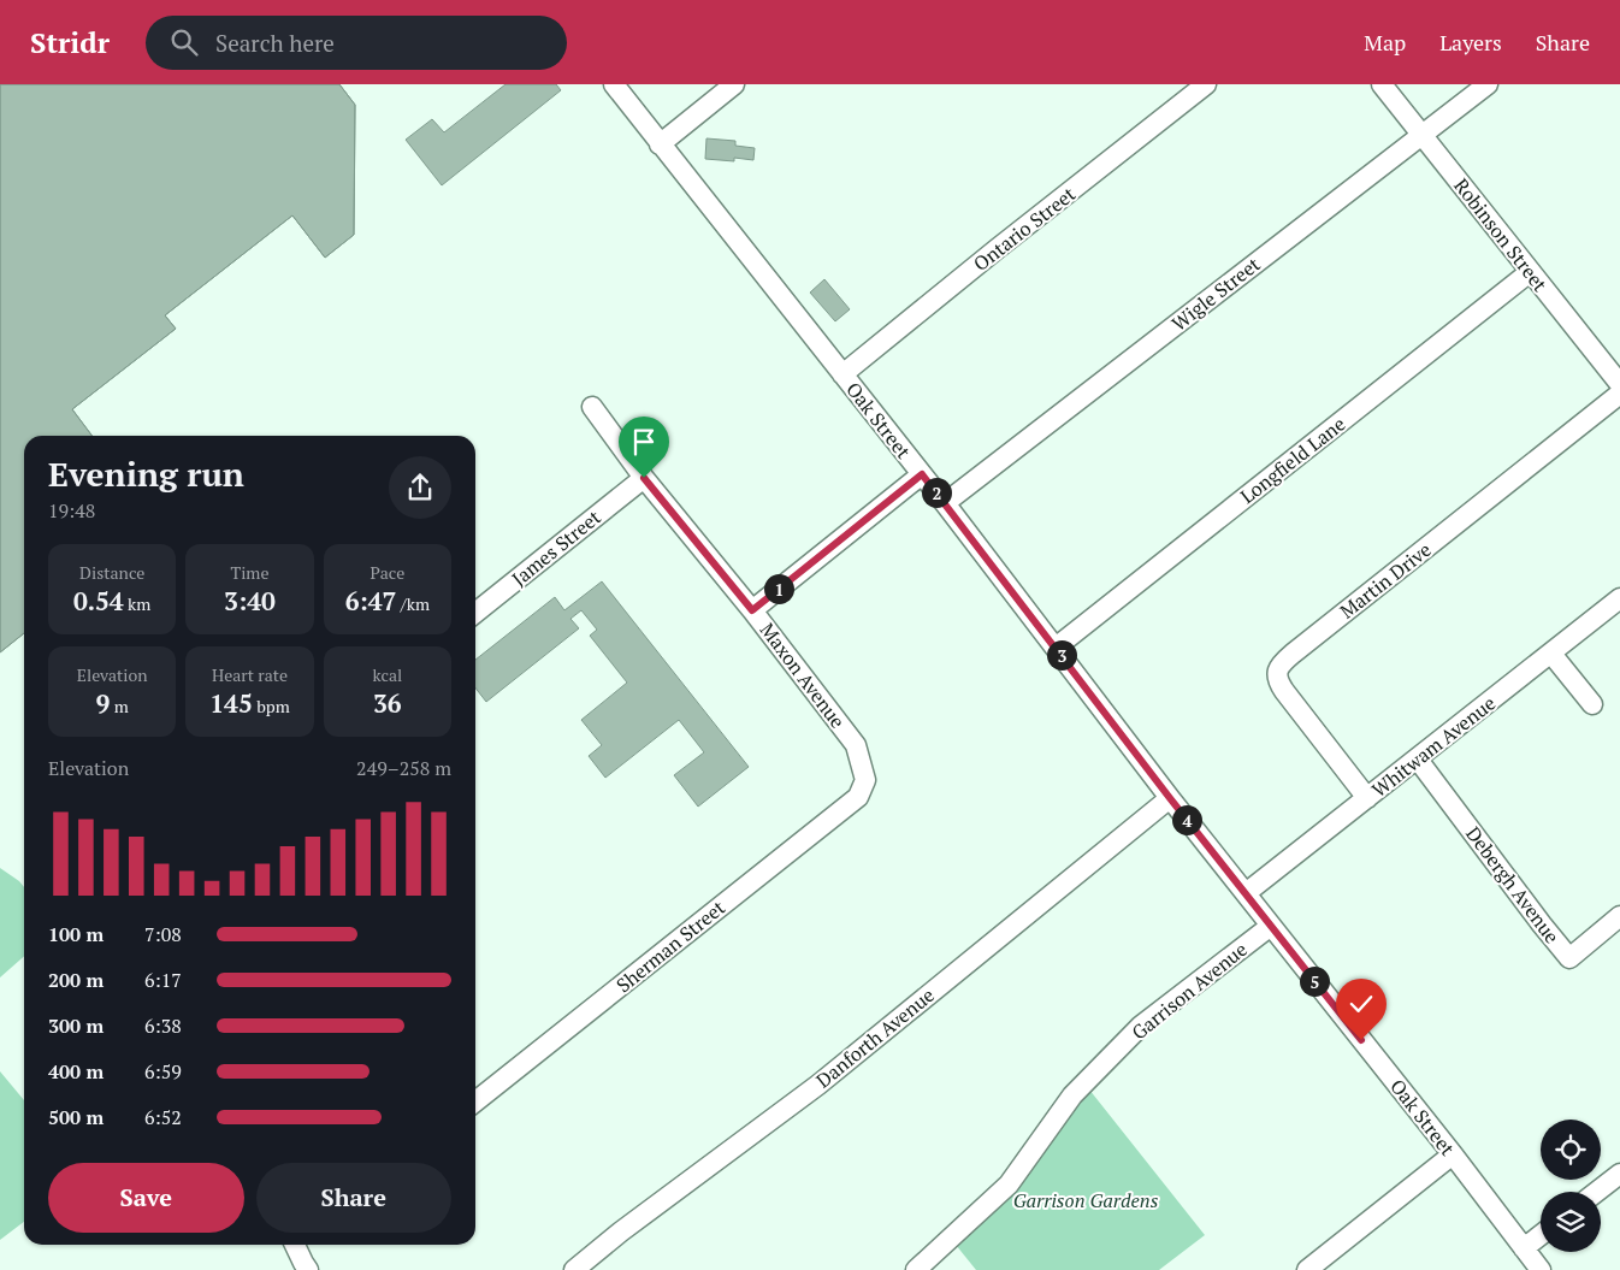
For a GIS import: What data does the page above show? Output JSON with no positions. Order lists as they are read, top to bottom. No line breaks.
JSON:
{"streets":{"street":["Ontario Street","Robinson Street","Wigle Street","Oak Street","Longfield Lane","James Street","Martin Drive","Maxon Avenue","Whitwam Avenue","Debergh Avenue","Sherman Street","Garrison Avenue","Danforth Avenue"]},"crossings":[["Ontario Street","Oak Street"],["Robinson Street","Wigle Street"],["Robinson Street","Longfield Lane"],["Wigle Street","Oak Street"],["Oak Street","Longfield Lane"],["Oak Street","Whitwam Avenue"],["Oak Street","Garrison Avenue"],["Oak Street","Danforth Avenue"],["James Street","Maxon Avenue"],["Martin Drive","Whitwam Avenue"],["Maxon Avenue","Sherman Street"],["Whitwam Avenue","Debergh Avenue"]],"parks":["Garrison Gardens"],"page":{"header":"Stridr","search":"Search here","nav":["Map","Layers","Share"],"heading":["Evening run","19:48"],"pins":["2","1","3","4","5"],"stats":[["Distance","0.54 km"],["Time","3:40"],["Pace","6:47 /km"],["Elevation","9 m"],["Heart rate","145 bpm"],["kcal","36"]],"chart":["Elevation","249–258 m"],"list":[{"name":"100 m","note":"7:08"},{"name":"200 m","note":"6:17"},{"name":"300 m","note":"6:38"},{"name":"400 m","note":"6:59"},{"name":"500 m","note":"6:52"}],"buttons":["Save","Share"]}}
